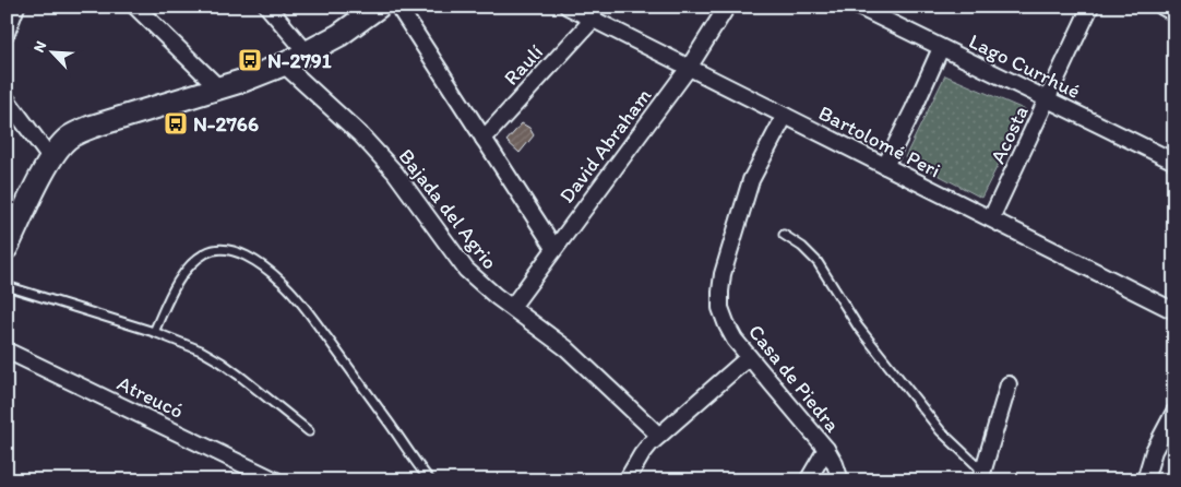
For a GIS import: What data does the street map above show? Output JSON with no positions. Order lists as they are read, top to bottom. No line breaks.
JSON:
{"streets":{"street":["Raulí","Lago Currhué","Acosta","Bartolomé Peri","David Abraham","Bajada del Agrio","Casa de Piedra","Atreucó"]},"crossings":[["Raulí","Bartolomé Peri"],["Lago Currhué","Acosta"],["Acosta","Bartolomé Peri"],["Bartolomé Peri","David Abraham"],["Bartolomé Peri","Casa de Piedra"],["David Abraham","Bajada del Agrio"]],"places":{"bus stop":["N-2791","N-2766"]},"north":"top left"}
